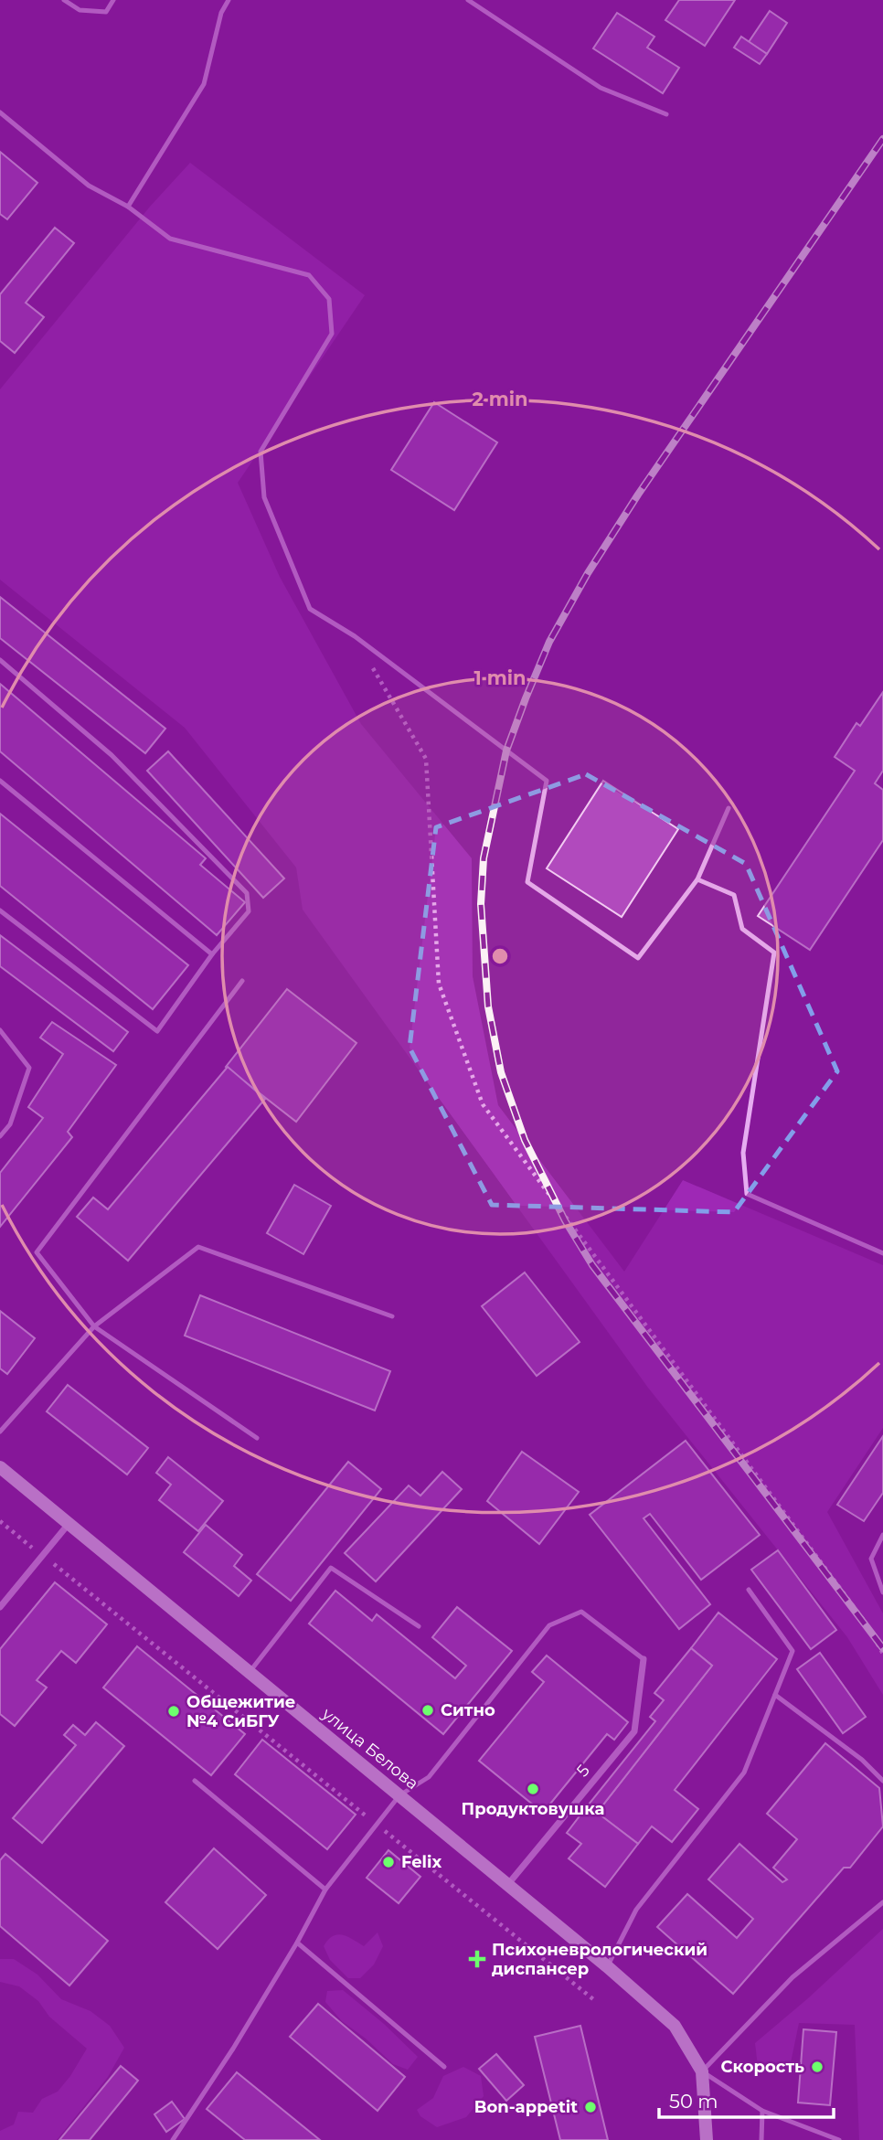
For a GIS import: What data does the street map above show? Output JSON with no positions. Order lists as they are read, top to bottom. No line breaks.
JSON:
{"streets":{"main road":["улица Белова"],"street":["5"]},"crossings":[["улица Белова","5"]],"places":{"other":["Ситно","Общежитие №4 СиБГУ","Продуктовушка","Felix","Скорость","Bon-appetit"],"health":["Психоневрологический диспансер"]},"scale_bar":"50 m","rings":["2 min","1 min"]}
